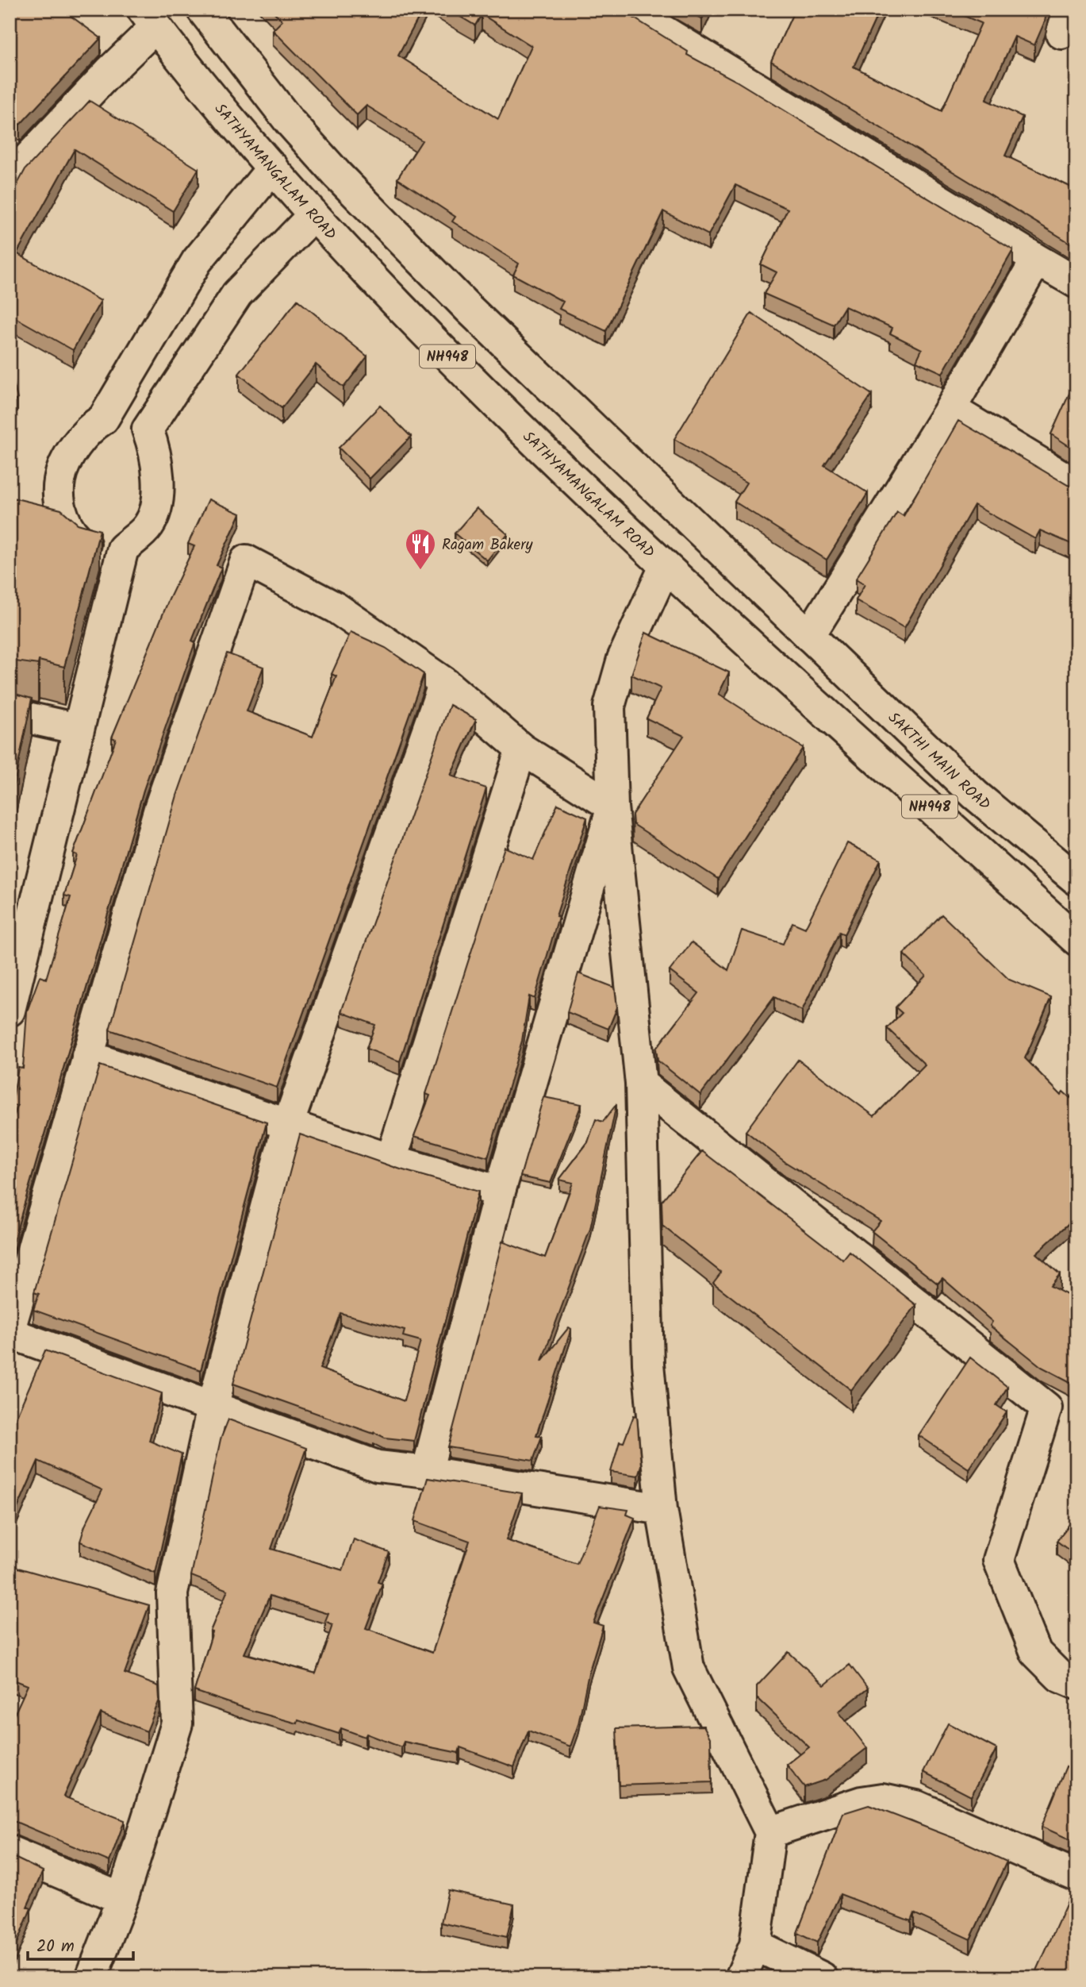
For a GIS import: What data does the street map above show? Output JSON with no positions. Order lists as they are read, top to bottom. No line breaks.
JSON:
{"streets":{"main road":["SATHYAMANGALAM ROAD","NH948","SAKTHI MAIN ROAD"]},"crossings":[["NH948","SAKTHI MAIN ROAD"]],"places":{"restaurant":["Ragam Bakery"]},"scale_bar":"20 m"}
